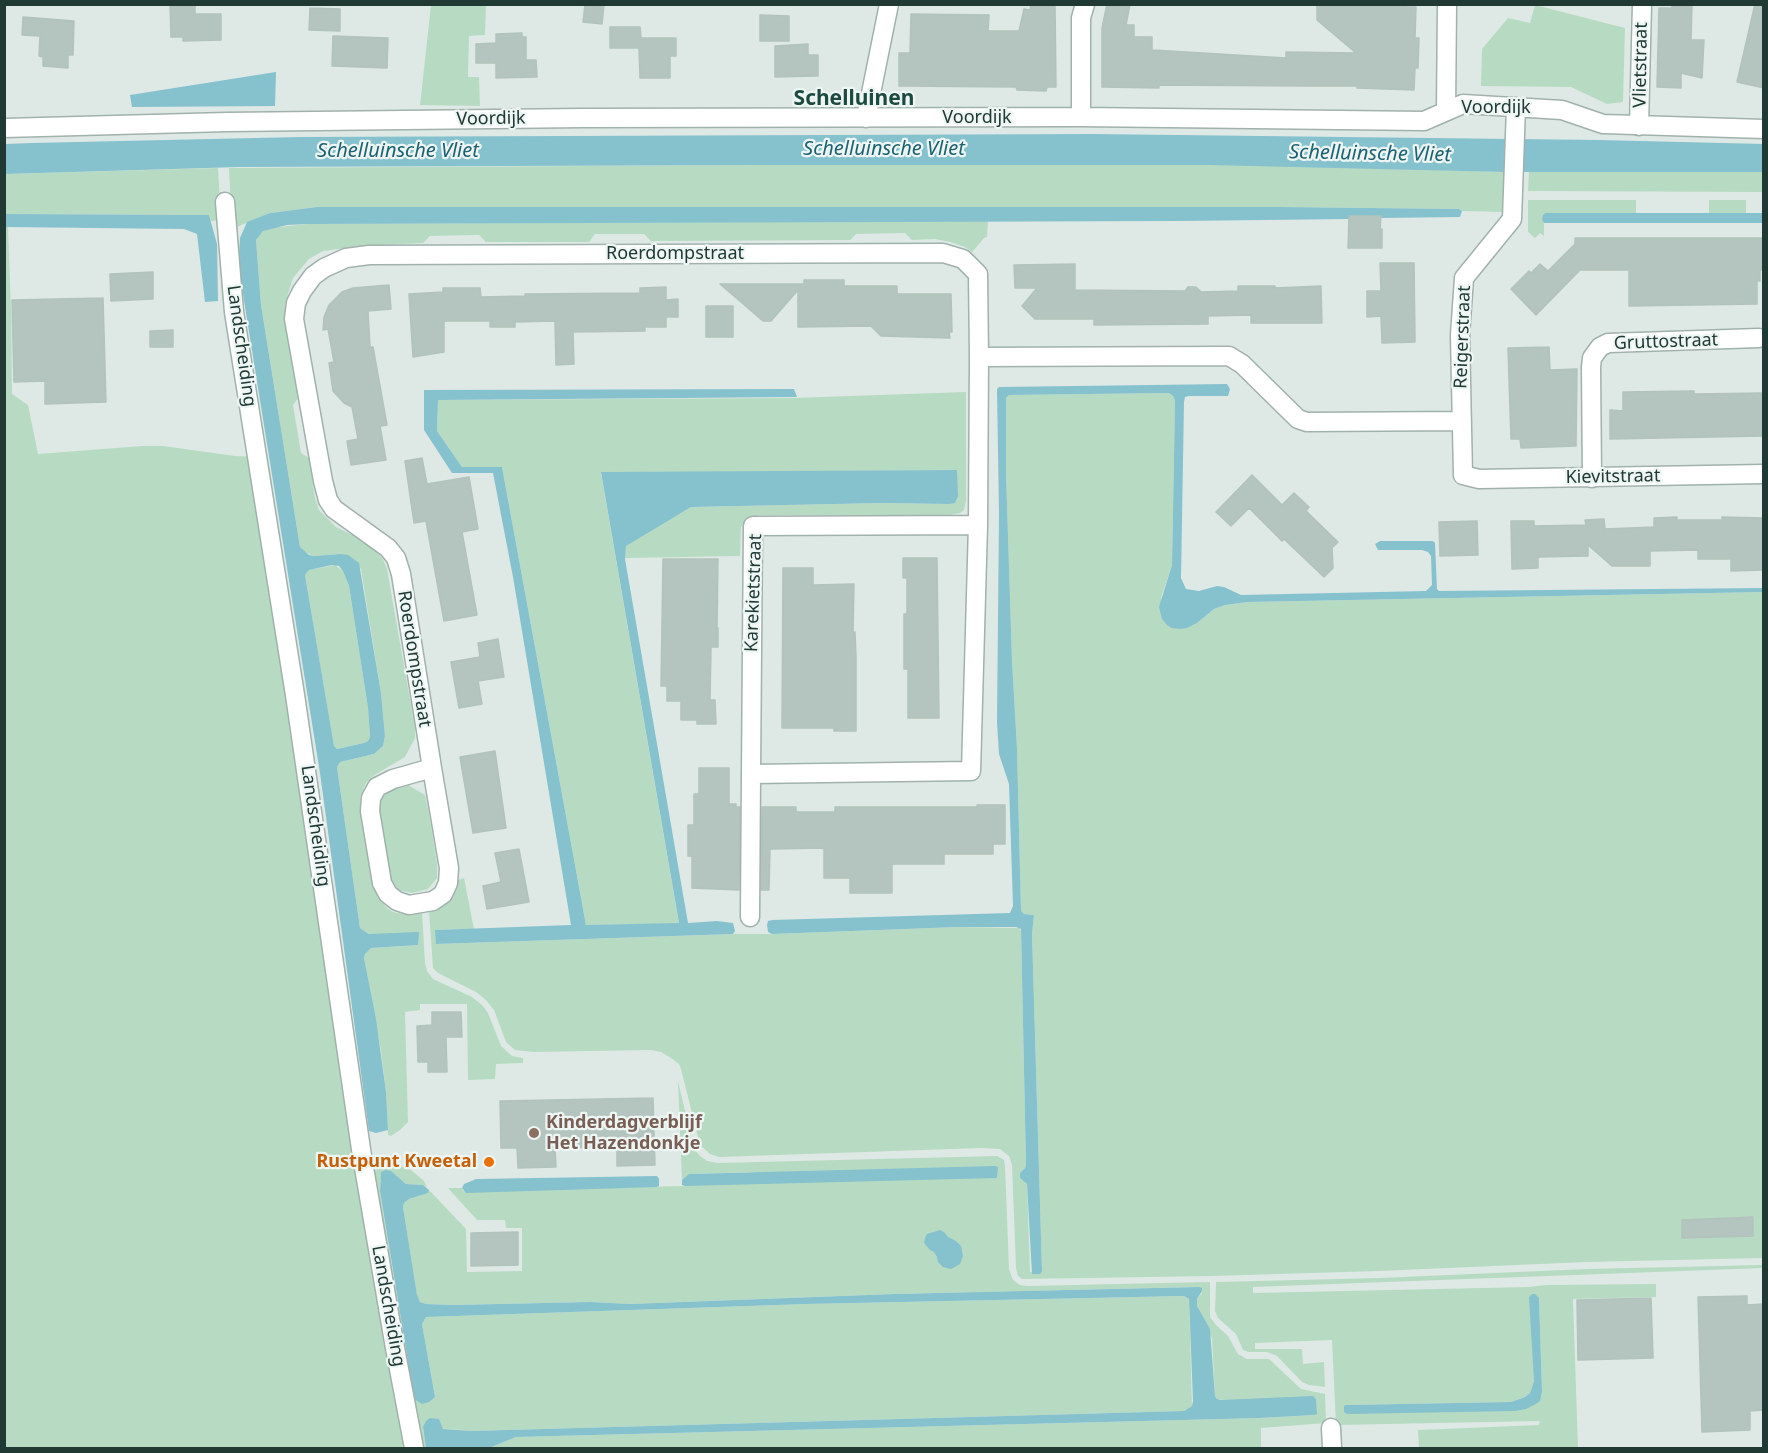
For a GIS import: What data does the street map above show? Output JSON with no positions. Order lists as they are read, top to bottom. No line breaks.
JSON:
{"streets":{"street":["Vlietstraat","Voordijk","Roerdompstraat","Reigerstraat","Gruttostraat","Landscheiding","Kievitstraat","Karekietstraat"]},"crossings":[["Vlietstraat","Voordijk"],["Voordijk","Reigerstraat"],["Reigerstraat","Kievitstraat"],["Gruttostraat","Kievitstraat"]],"districts":["Schelluinen"],"water":["Schelluinsche Vliet"],"places":["Kinderdagverblijf Het Hazendonkje","Rustpunt Kweetal"]}
